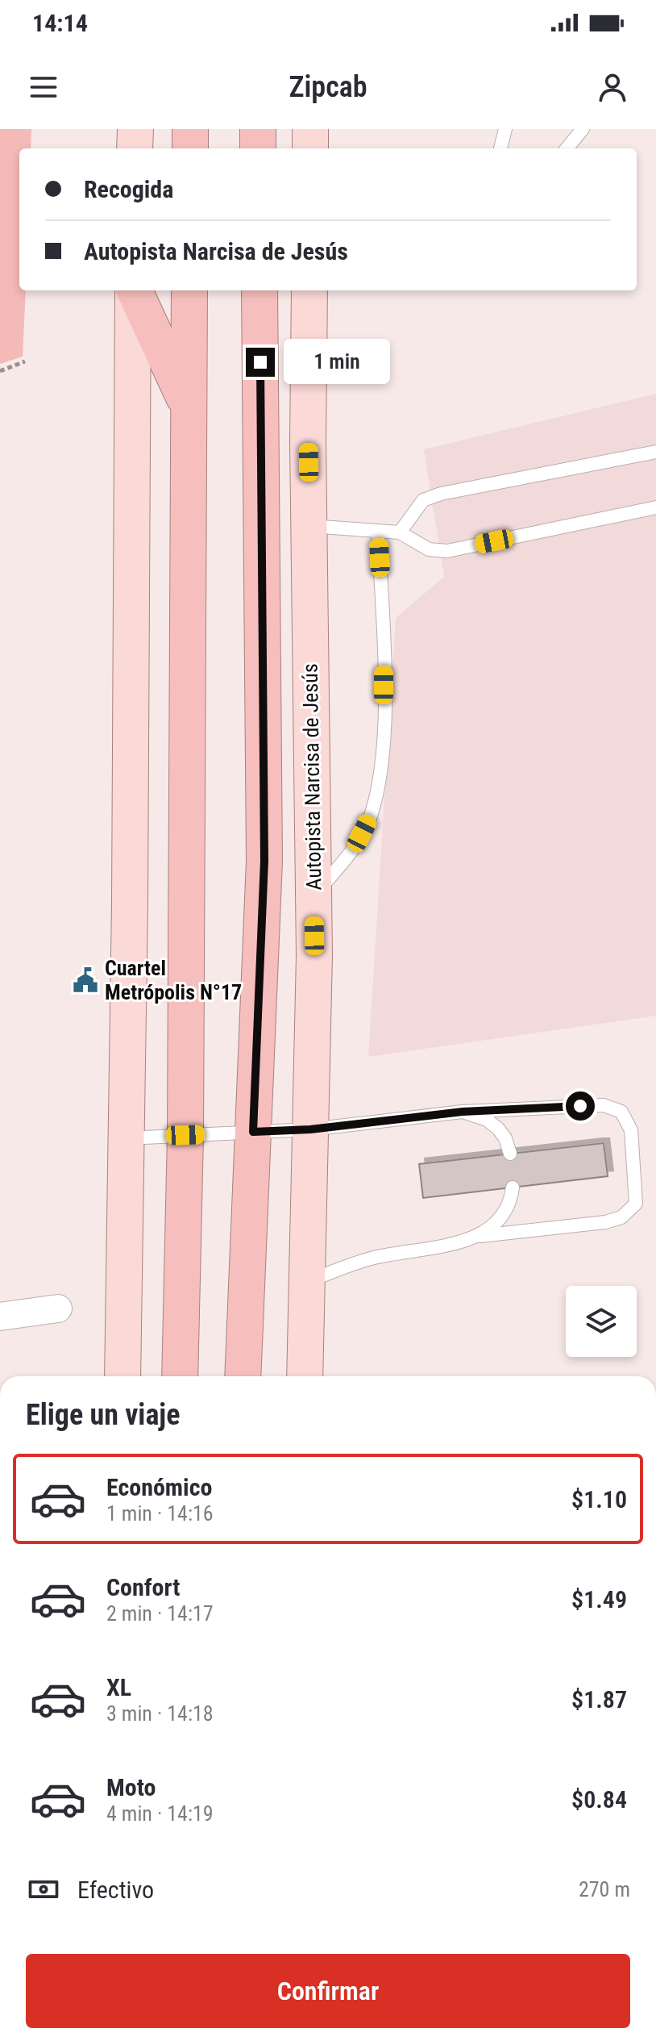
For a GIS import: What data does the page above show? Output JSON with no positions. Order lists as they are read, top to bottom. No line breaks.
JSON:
{"streets":{"main road":["Autopista Narcisa de Jesús"]},"places":{"public building":["Cuartel Metrópolis N°17"]},"page":{"status":"14:14","header":"Zipcab","banner":["Recogida","Autopista Narcisa de Jesús"],"bubble":"1 min","heading":"Elige un viaje","list":[{"name":"Económico","note":"1 min · 14:16","value":"$1.10"},{"name":"Confort","note":"2 min · 14:17","value":"$1.49"},{"name":"XL","note":"3 min · 14:18","value":"$1.87"},{"name":"Moto","note":"4 min · 14:19","value":"$0.84"}],"pay":["Efectivo","270 m"],"buttons":"Confirmar"}}
